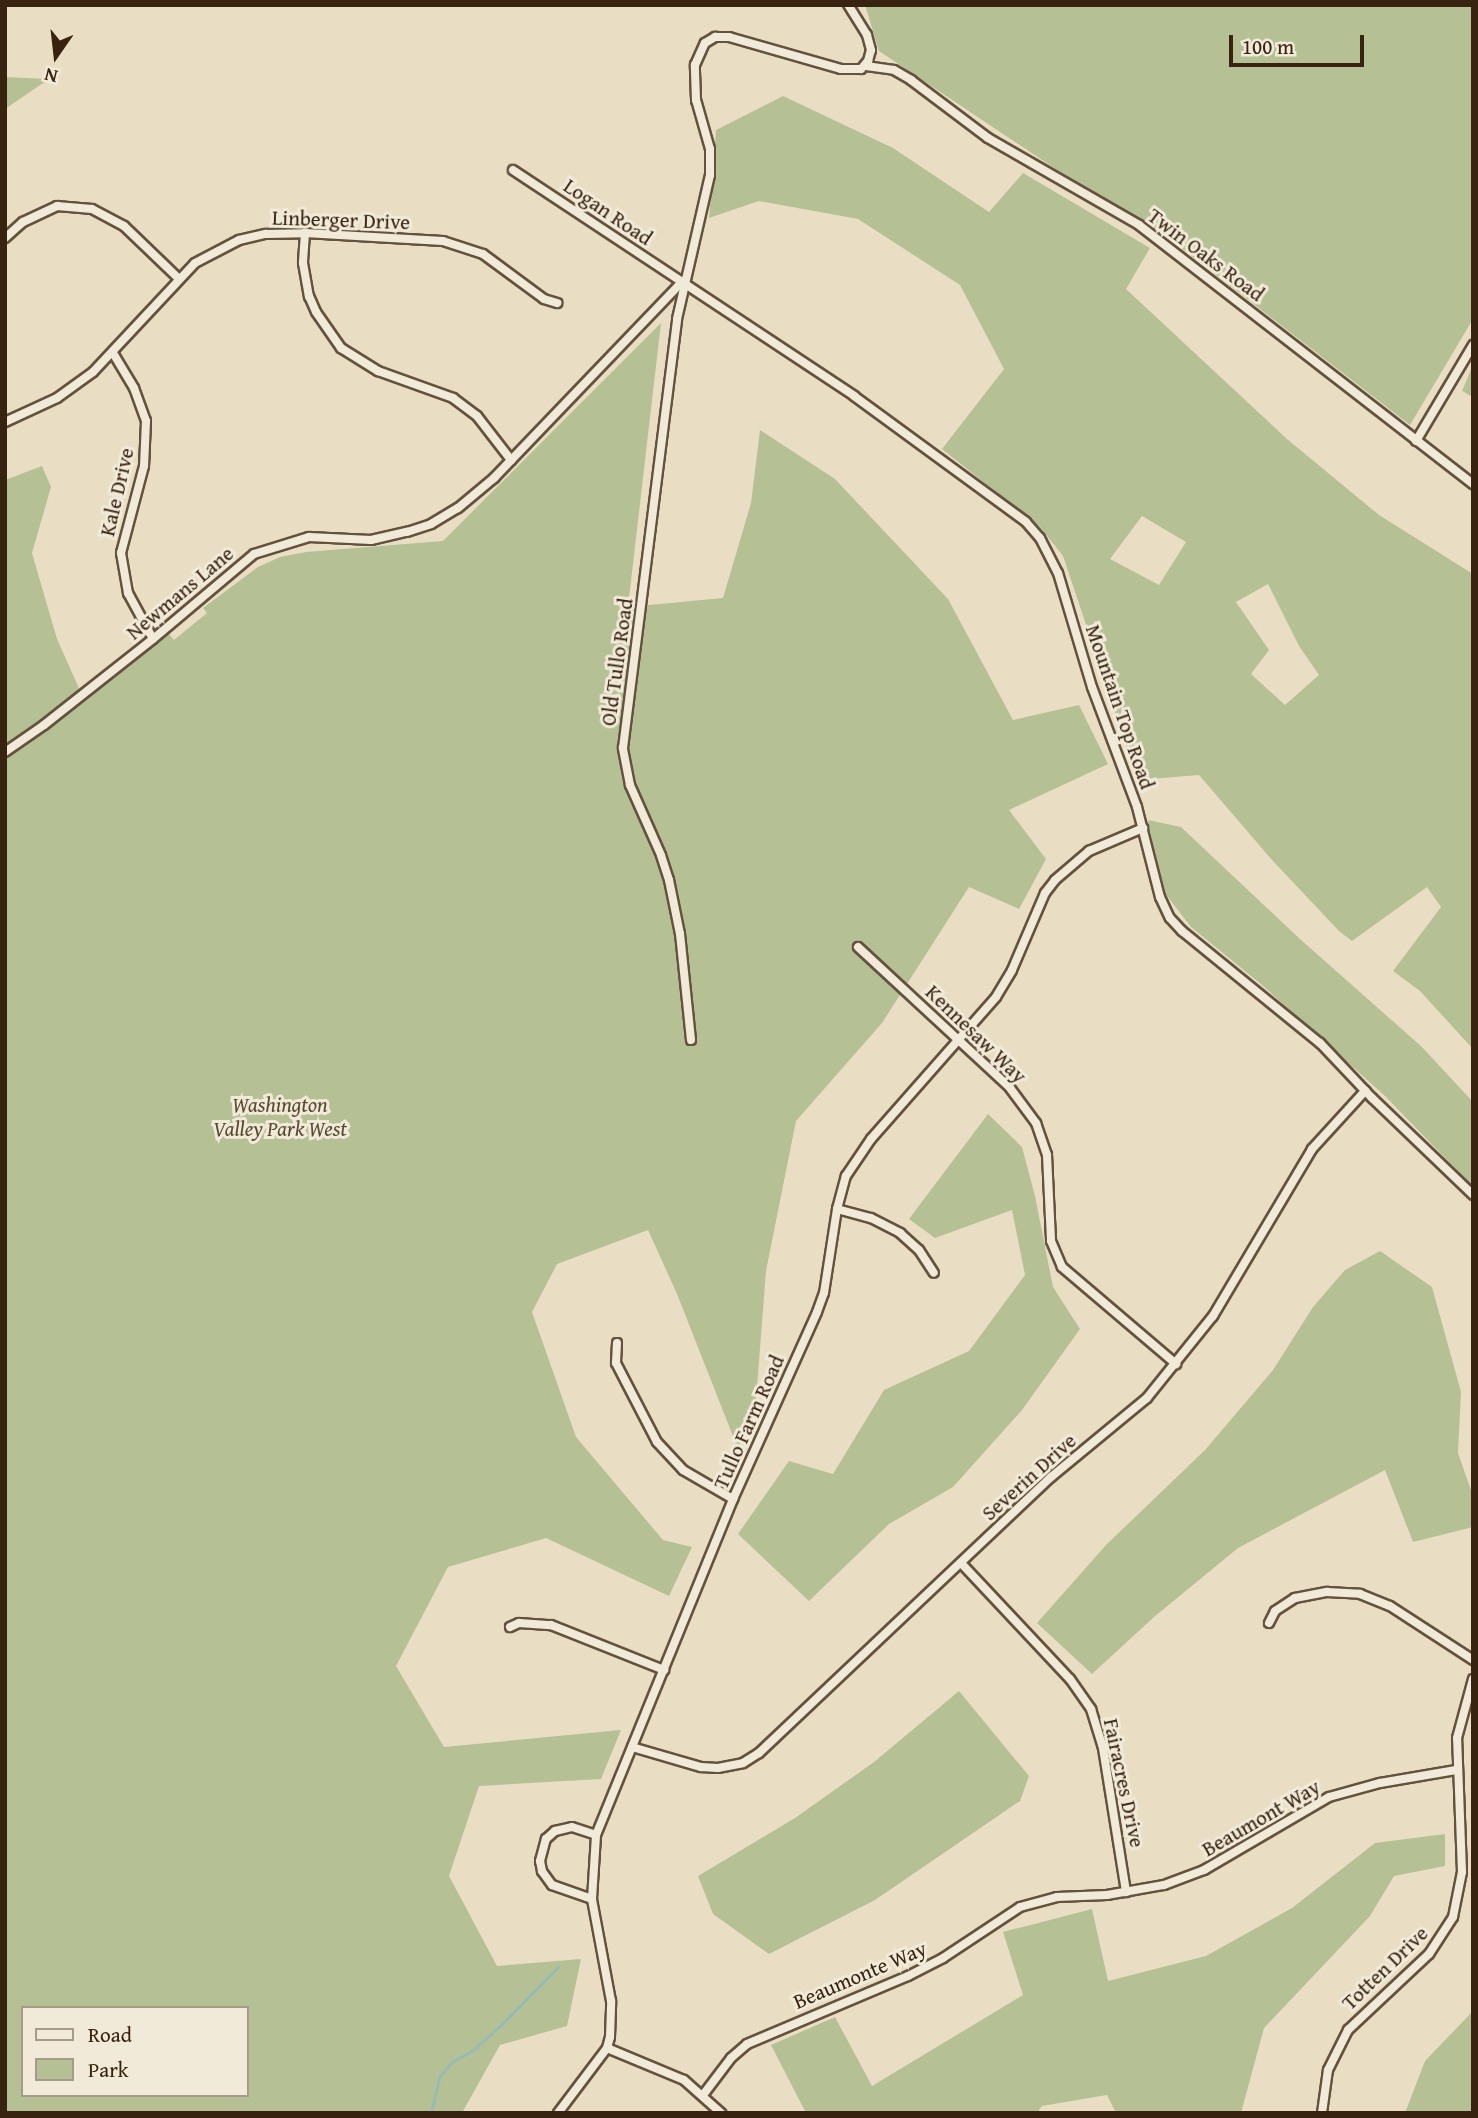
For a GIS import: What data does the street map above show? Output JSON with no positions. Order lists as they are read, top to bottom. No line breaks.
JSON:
{"streets":{"street":["Logan Road","Linberger Drive","Twin Oaks Road","Kale Drive","Newmans Lane","Old Tullo Road","Mountain Top Road","Kennesaw Way","Tullo Farm Road","Severin Drive","Fairacres Drive","Beaumont Way","Totten Drive","Beaumonte Way"]},"crossings":[["Logan Road","Twin Oaks Road"],["Logan Road","Newmans Lane"],["Logan Road","Old Tullo Road"],["Logan Road","Mountain Top Road"],["Linberger Drive","Kale Drive"],["Twin Oaks Road","Newmans Lane"],["Twin Oaks Road","Old Tullo Road"],["Twin Oaks Road","Mountain Top Road"],["Kale Drive","Newmans Lane"],["Newmans Lane","Old Tullo Road"],["Newmans Lane","Mountain Top Road"],["Old Tullo Road","Mountain Top Road"],["Mountain Top Road","Tullo Farm Road"],["Mountain Top Road","Severin Drive"],["Kennesaw Way","Tullo Farm Road"],["Kennesaw Way","Severin Drive"],["Tullo Farm Road","Severin Drive"],["Severin Drive","Fairacres Drive"],["Fairacres Drive","Beaumont Way"],["Fairacres Drive","Beaumonte Way"],["Beaumont Way","Totten Drive"],["Beaumont Way","Beaumonte Way"]],"parks":["Washington Valley Park West"],"legend":["Road","Park"],"scale_bar":"100 m","north":"bottom"}
